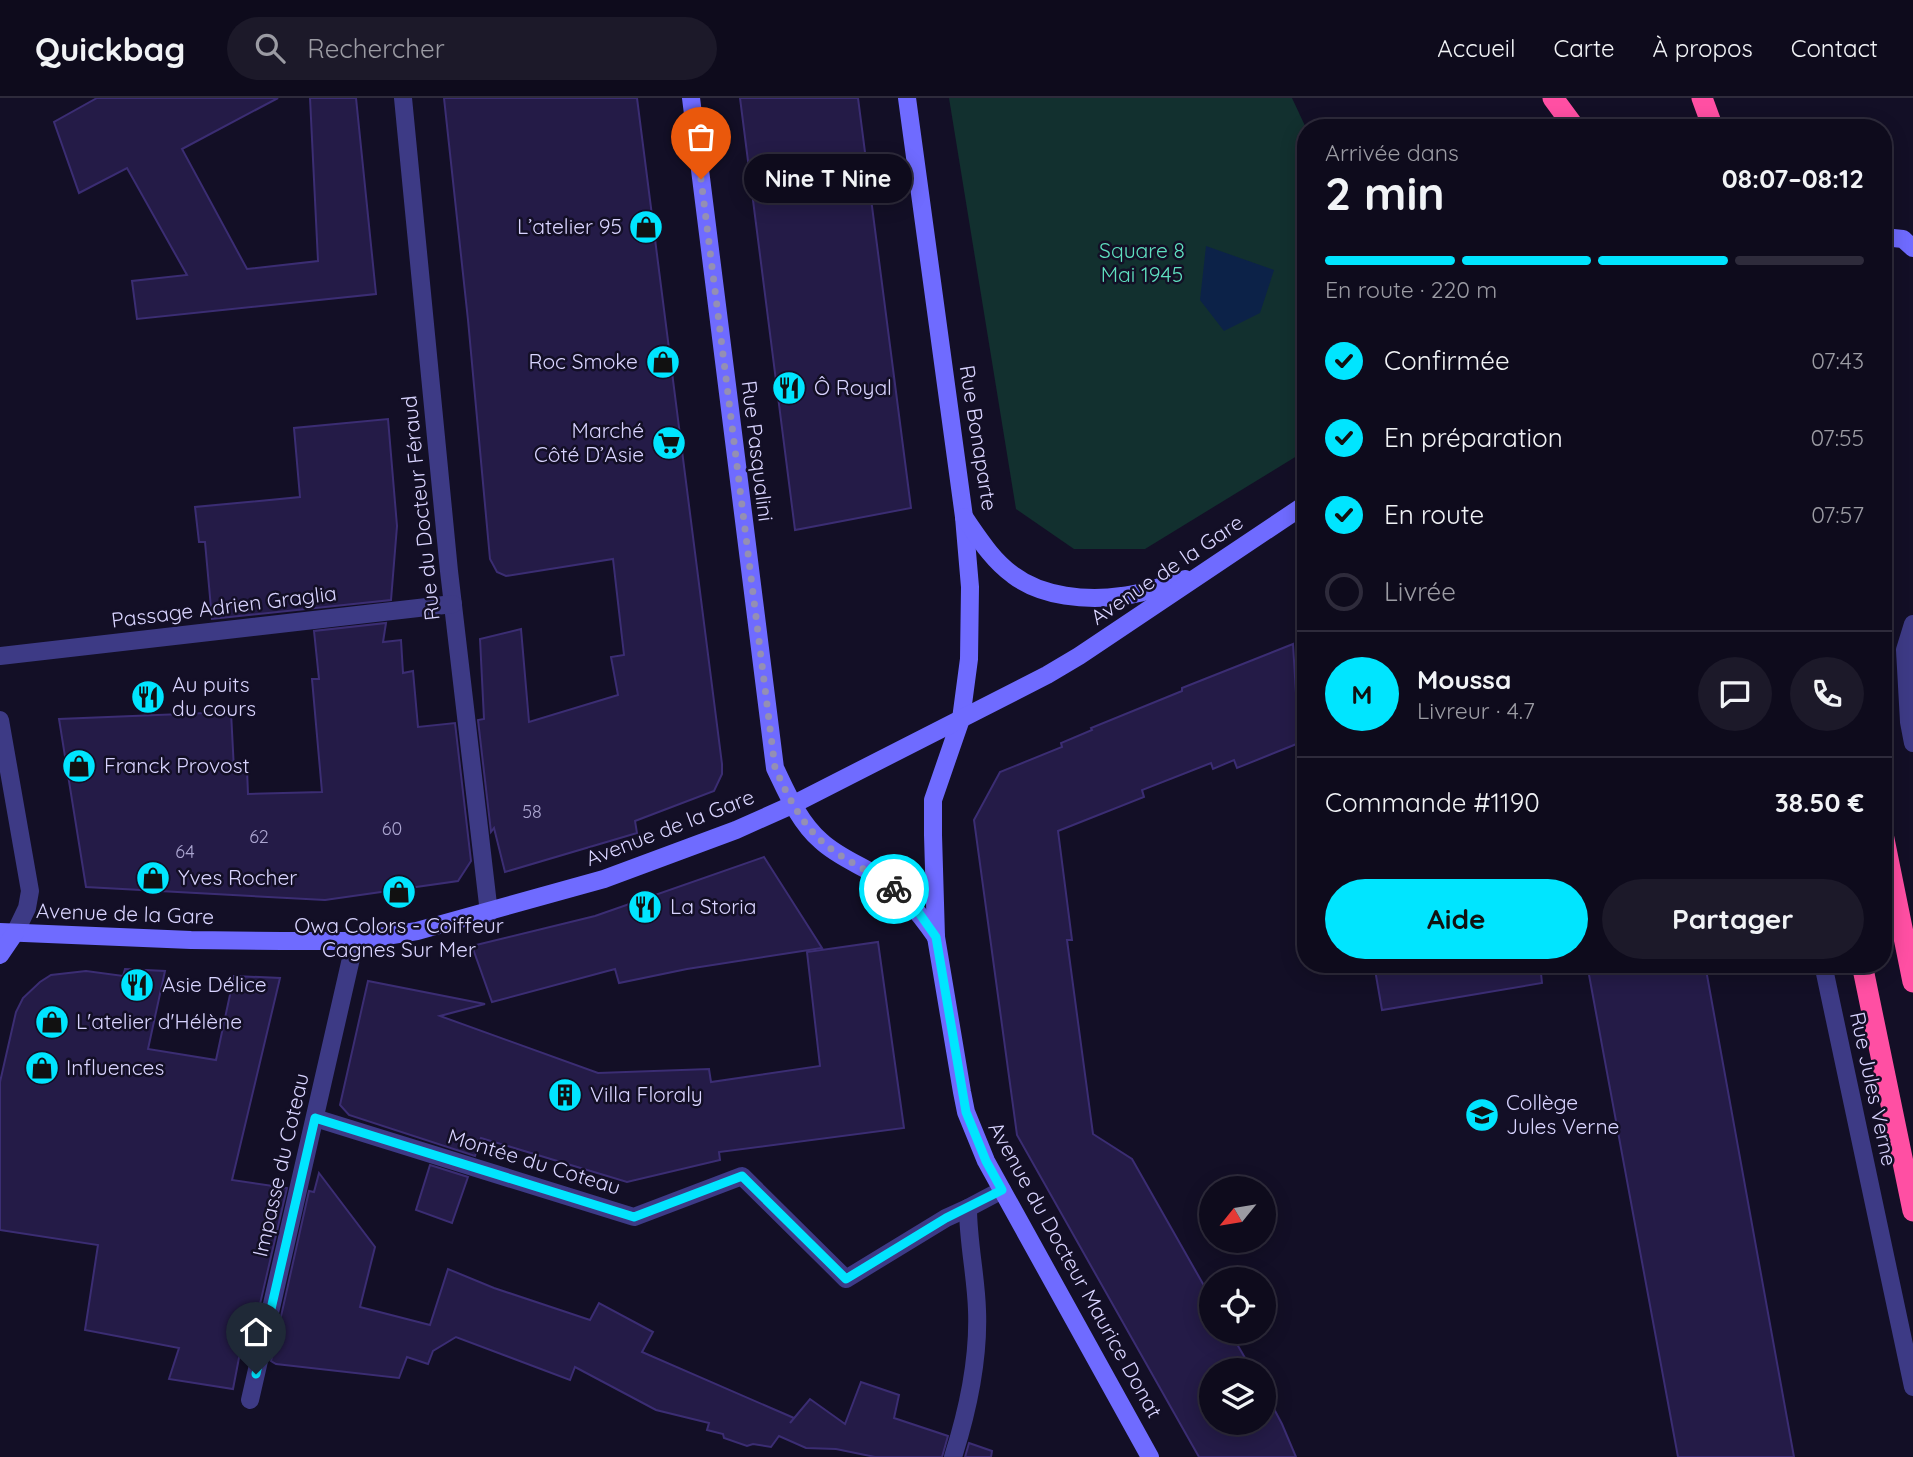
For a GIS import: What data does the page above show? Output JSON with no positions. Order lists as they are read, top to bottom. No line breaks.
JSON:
{"streets":{"main road":["Rue Bonaparte","Rue Pasqualini","Avenue de la Gare","Avenue du Docteur Maurice Donat"],"street":["Rue du Docteur Féraud","Passage Adrien Graglia","Rue Jules Verne","Montée du Coteau","Impasse du Coteau"]},"crossings":[["Rue Bonaparte","Avenue de la Gare"],["Rue Bonaparte","Avenue du Docteur Maurice Donat"],["Rue Pasqualini","Avenue de la Gare"],["Rue Pasqualini","Avenue du Docteur Maurice Donat"],["Rue du Docteur Féraud","Avenue de la Gare"],["Rue du Docteur Féraud","Passage Adrien Graglia"],["Avenue de la Gare","Impasse du Coteau"],["Avenue de la Gare","Avenue du Docteur Maurice Donat"],["Montée du Coteau","Impasse du Coteau"]],"parks":["Square 8 Mai 1945"],"places":{"other":["Nine T Nine"],"shop":["L’atelier 95","Roc Smoke","Franck Provost","Yves Rocher","Owa Colors - Coiffeur Cagnes Sur Mer","L'atelier d'Hélène","Influences"],"restaurant":["Ô Royal","Au puits du cours","La Storia","Asie Délice"],"supermarket":["Marché Côté D’Asie"],"building":["Villa Floraly"],"school or university":["Collège Jules Verne"]},"house_numbers":["58","60","62","64"],"north":"bottom left","page":{"header":"Quickbag","search":"Rechercher","nav":["Accueil","Carte","À propos","Contact"],"heading":["2 min","Arrivée dans","08:07–08:12"],"panel":["Moussa","Livreur · 4.7","Commande #1190","38.50 €"],"bubble":"Nine T Nine","bar":"En route · 220 m","list":[["Confirmée","07:43"],["En préparation","07:55"],["En route","07:57"],"Livrée"],"round":"M","buttons":["Aide","Partager"]}}
